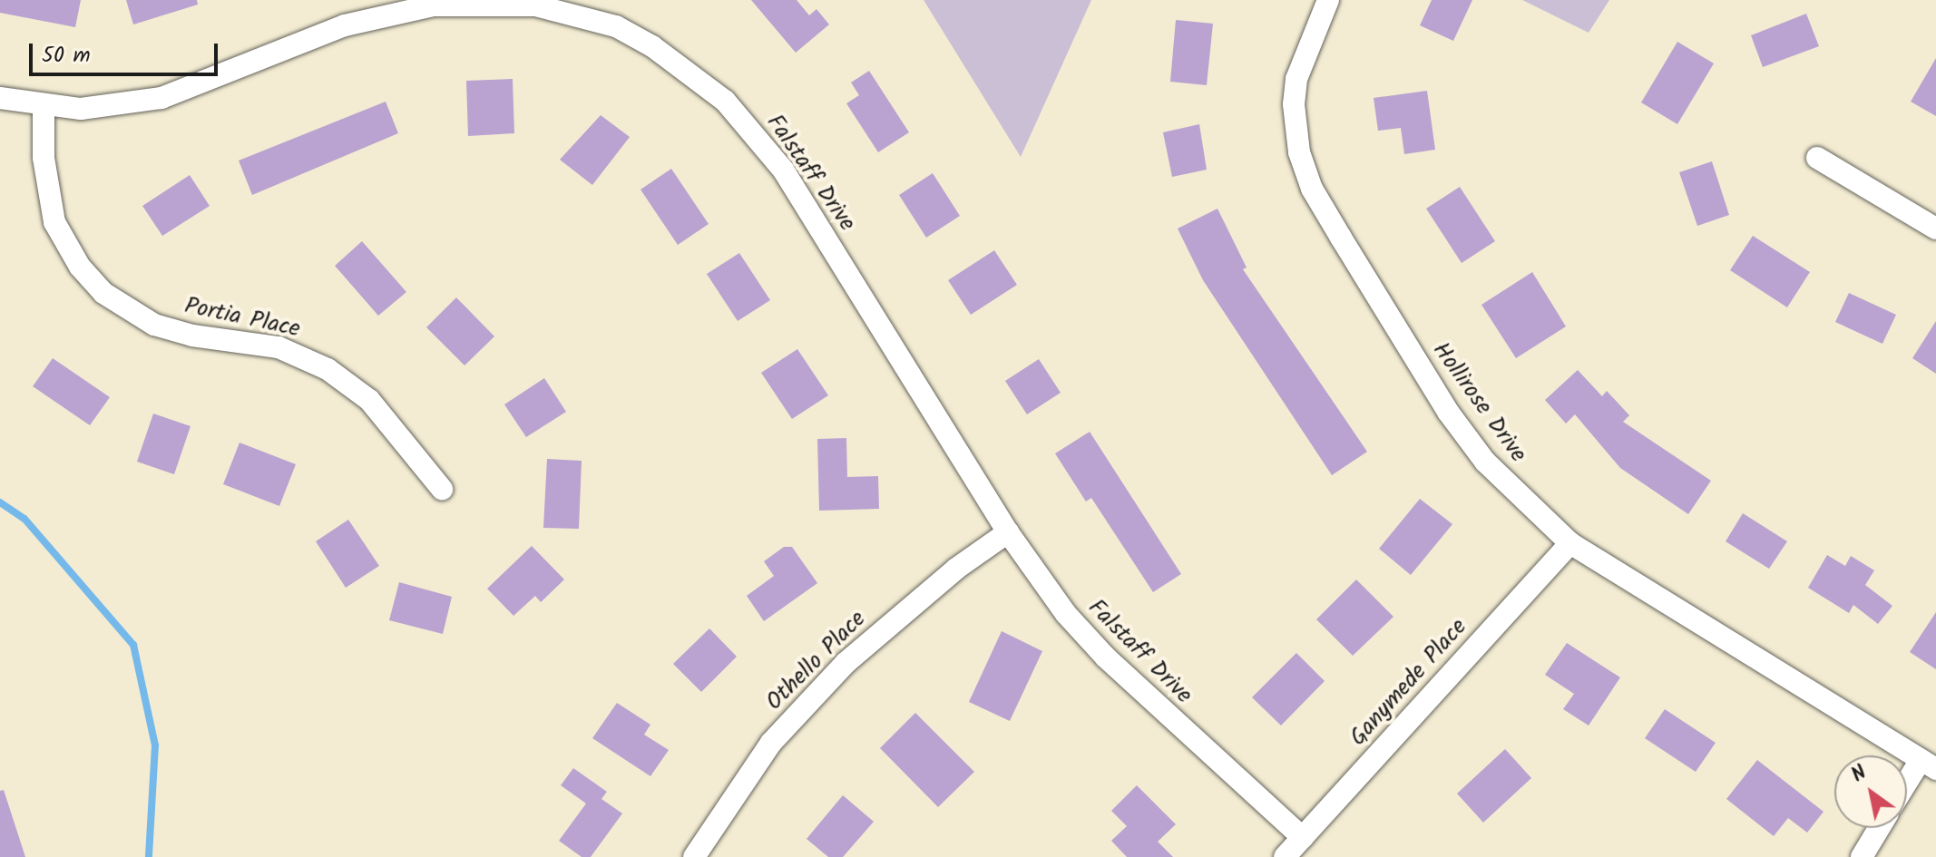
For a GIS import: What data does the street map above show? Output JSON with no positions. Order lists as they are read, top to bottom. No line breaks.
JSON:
{"streets":{"street":["Falstaff Drive","Portia Place","Hollirose Drive","Othello Place","Ganymede Place"]},"crossings":[["Falstaff Drive","Portia Place"],["Falstaff Drive","Othello Place"],["Falstaff Drive","Ganymede Place"],["Hollirose Drive","Ganymede Place"]],"scale_bar":"50 m","north":"top left"}
